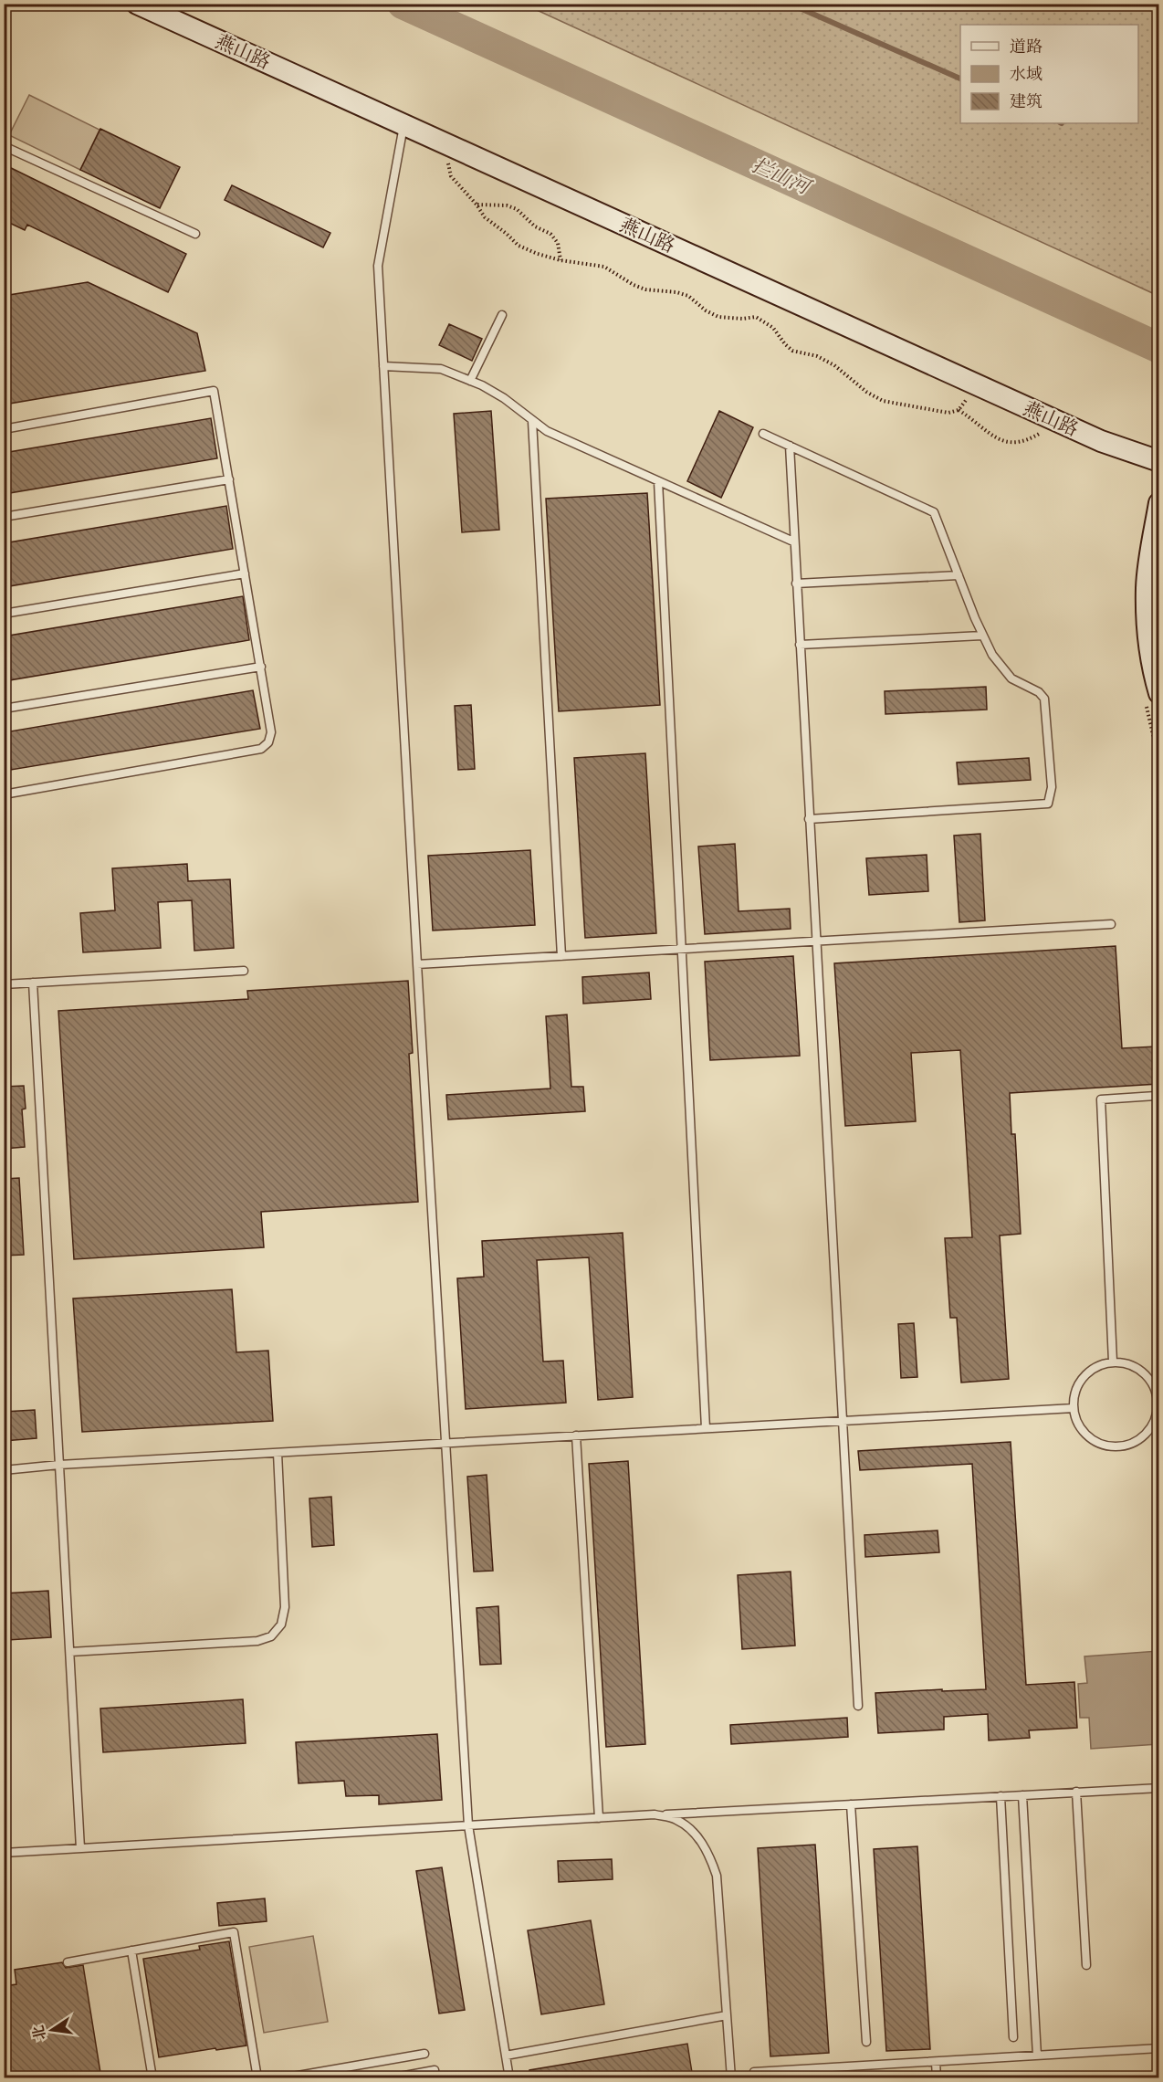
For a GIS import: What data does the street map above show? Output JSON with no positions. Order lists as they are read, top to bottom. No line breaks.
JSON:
{"streets":{"street":["燕山路"]},"water":["拦山河"],"legend":["道路","水域","建筑"],"north":"left"}
